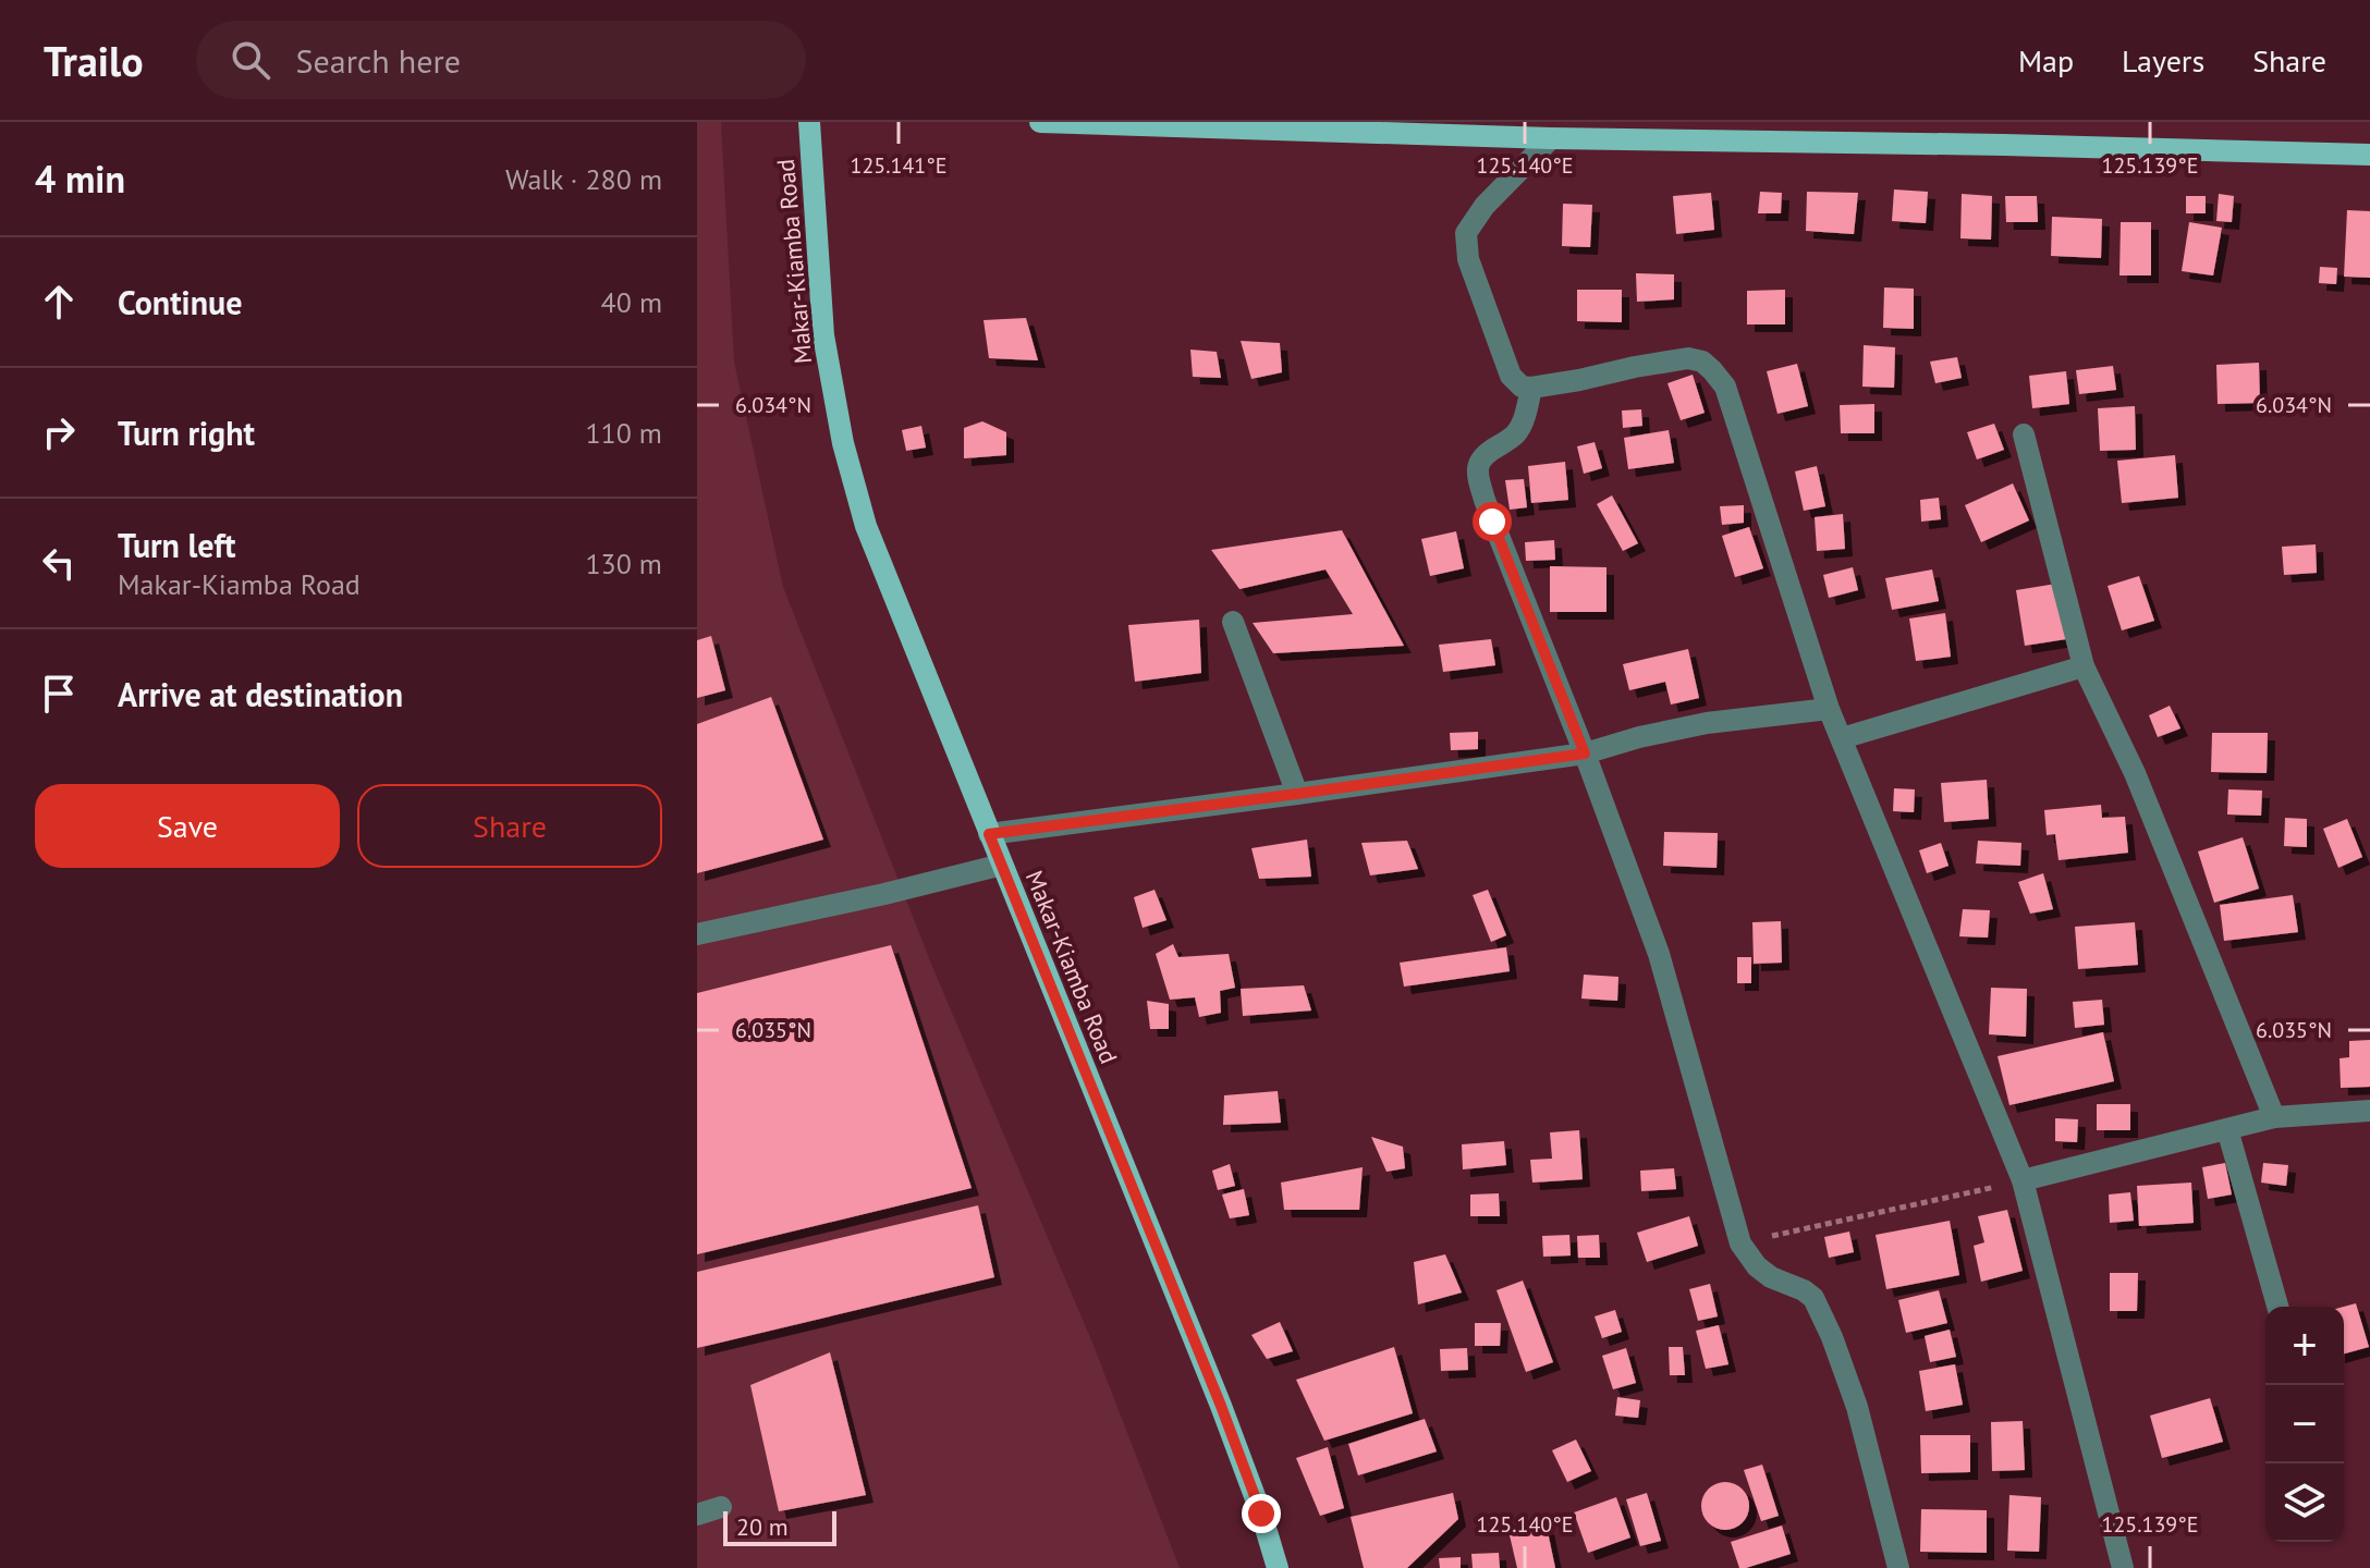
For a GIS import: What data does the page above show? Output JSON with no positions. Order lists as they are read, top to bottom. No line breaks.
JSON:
{"streets":{"main road":["Makar-Kiamba Road"]},"scale_bar":"20 m","page":{"header":"Trailo","search":"Search here","nav":["Map","Layers","Share"],"heading":["4 min","Walk · 280 m"],"list":[["Continue","40 m"],["Turn right","110 m"],["Turn left","Makar-Kiamba Road","130 m"],"Arrive at destination"],"buttons":["Save","Share"],"map_buttons":["+","−"],"scale":"20 m"},"coordinates":["125.141°E","125.140°E","125.139°E","6.034°N","6.035°N"]}
